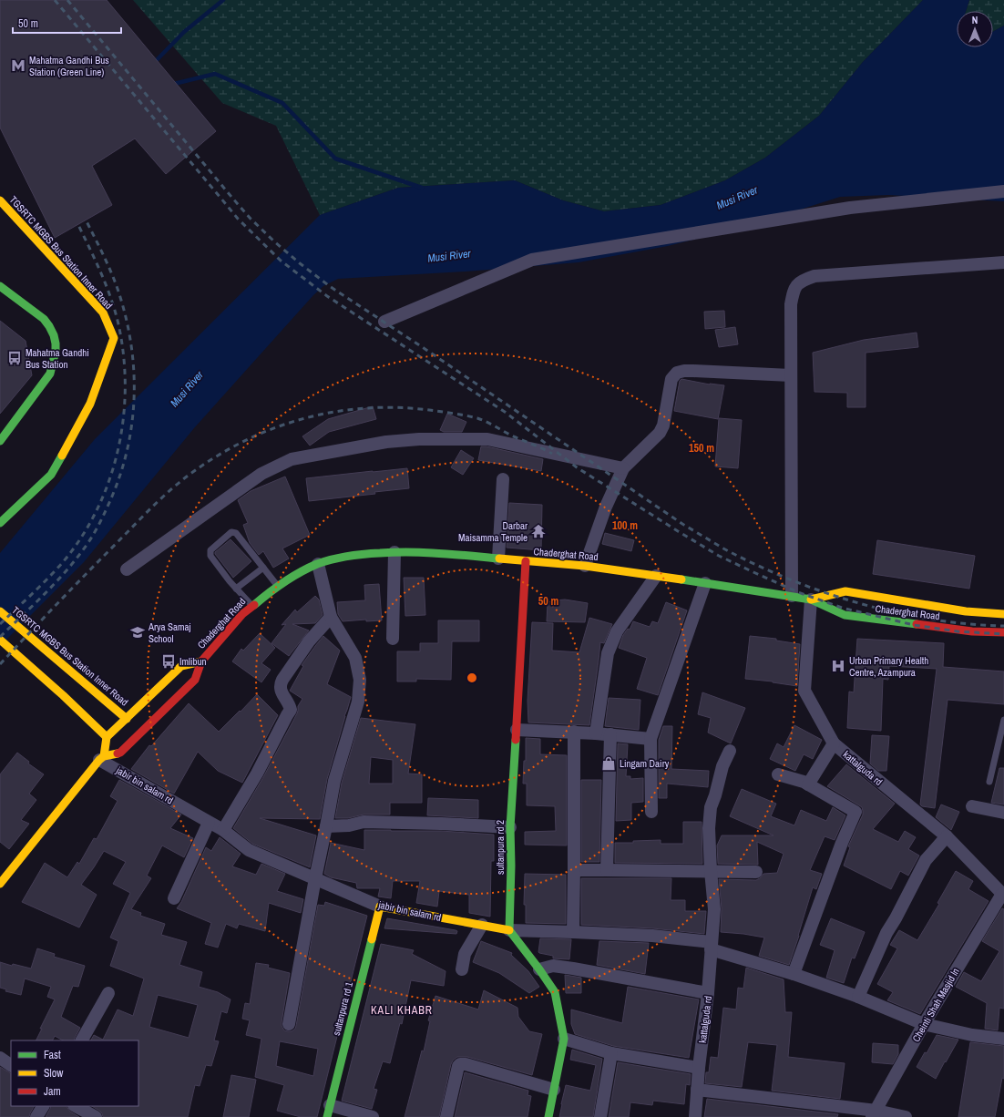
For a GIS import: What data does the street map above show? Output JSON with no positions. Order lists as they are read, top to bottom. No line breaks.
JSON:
{"streets":{"street":["TGSRTC MGBS Bus Station Inner Road","Chaderghat Road","kattalguda rd","jabir bin salam rd","sultanpura rd 2","Cheinti Shah Masjid ln","sultanpura rd 1"]},"crossings":[["TGSRTC MGBS Bus Station Inner Road","Chaderghat Road"],["Chaderghat Road","kattalguda rd"],["Chaderghat Road","jabir bin salam rd"],["Chaderghat Road","sultanpura rd 2"],["kattalguda rd","jabir bin salam rd"],["kattalguda rd","Cheinti Shah Masjid ln"],["jabir bin salam rd","sultanpura rd 2"],["jabir bin salam rd","Cheinti Shah Masjid ln"],["jabir bin salam rd","sultanpura rd 1"]],"districts":["KALI KHABR"],"water":["Musi River"],"places":{"metro station":["Mahatma Gandhi Bus Station (Green Line)"],"bus stop":["Mahatma Gandhi Bus Station","Imlibun"],"temple":["Darbar Maisamma Temple"],"school or university":["Arya Samaj School"],"hospital":["Urban Primary Health Centre, Azampura"],"shop":["Lingam Dairy"]},"legend":["Fast","Slow","Jam"],"scale_bar":"50 m","north":"top","rings":["150 m","100 m","50 m"]}
